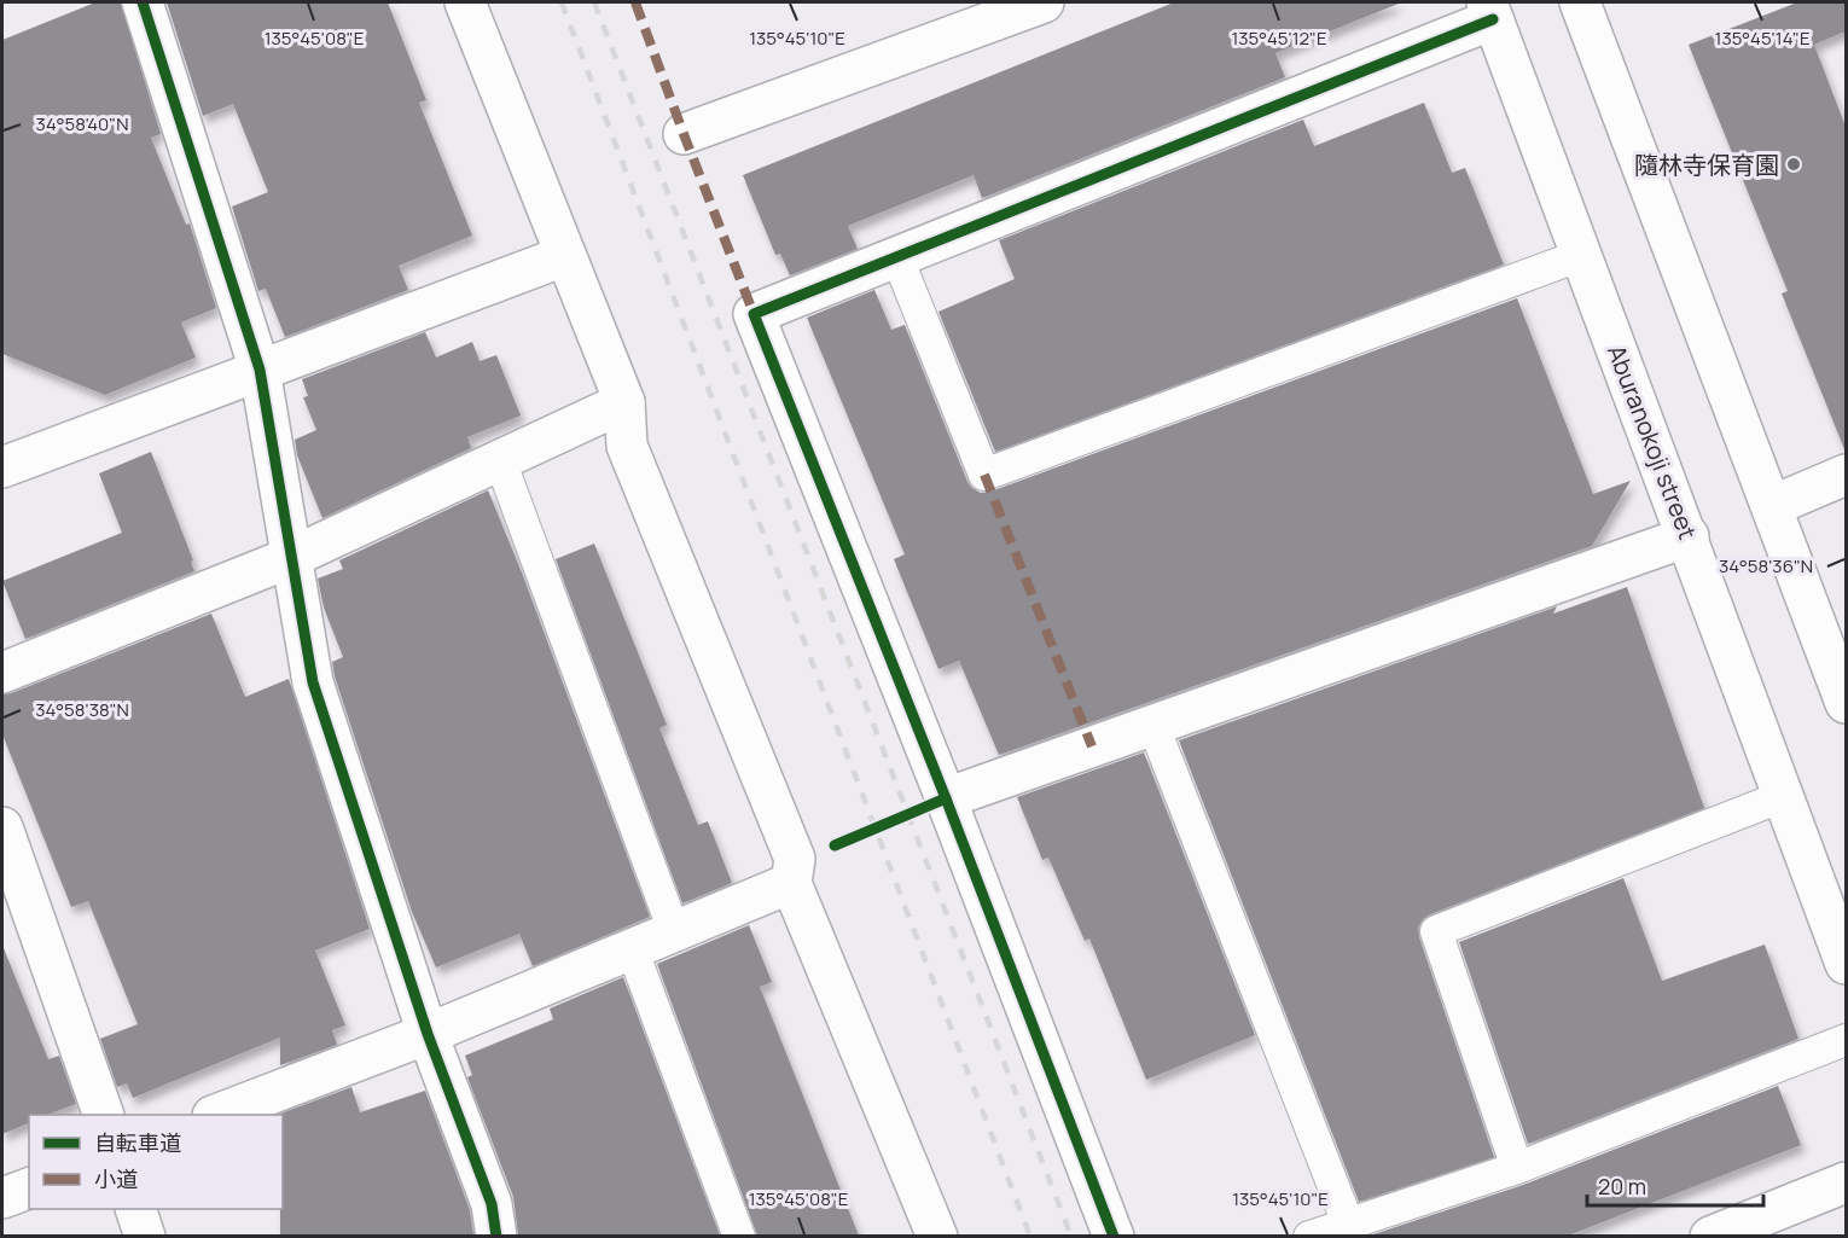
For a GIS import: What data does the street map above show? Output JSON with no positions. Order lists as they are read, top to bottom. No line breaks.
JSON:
{"streets":{"street":["Aburanokoji street"]},"places":["隨林寺保育園"],"legend":["自転車道","小道"],"scale_bar":"20 m","coordinates":["135°45'08\"E","135°45'10\"E","135°45'12\"E","135°45'14\"E","34°58'40\"N","34°58'36\"N","34°58'38\"N"]}
